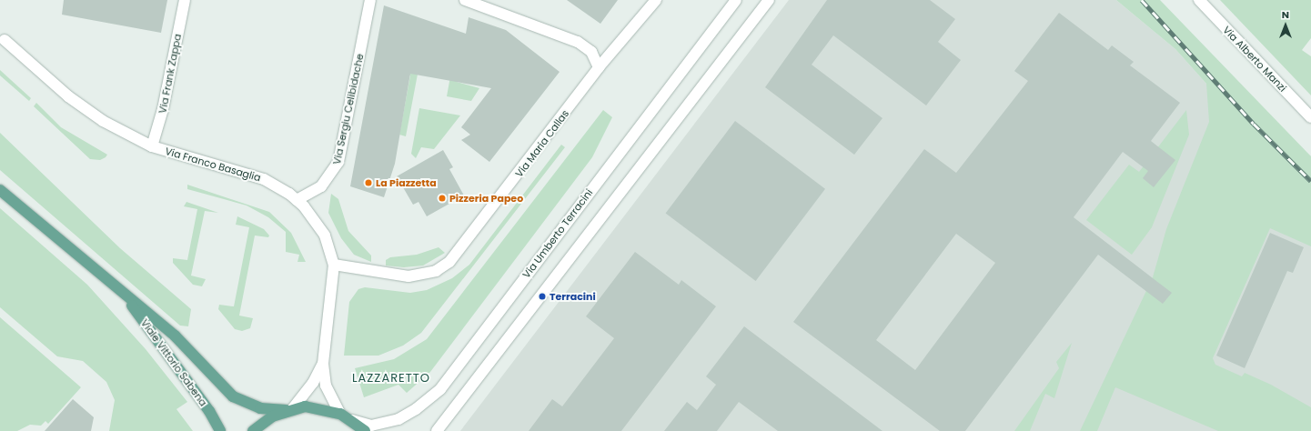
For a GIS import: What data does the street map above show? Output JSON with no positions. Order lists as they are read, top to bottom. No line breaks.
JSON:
{"streets":{"main road":["Viale Vittorio Sabena"],"street":["Via Alberto Manzi","Via Frank Zappa","Via Sergiu Celibidache","Via Maria Callas","Via Franco Basaglia","Via Umberto Terracini"]},"crossings":[["Via Frank Zappa","Via Franco Basaglia"],["Via Sergiu Celibidache","Via Franco Basaglia"],["Via Maria Callas","Via Franco Basaglia"],["Via Franco Basaglia","Viale Vittorio Sabena"],["Via Umberto Terracini","Viale Vittorio Sabena"]],"districts":["LAZZARETTO"],"places":["La Piazzetta","Pizzeria Papeo","Terracini"],"north":"top"}
